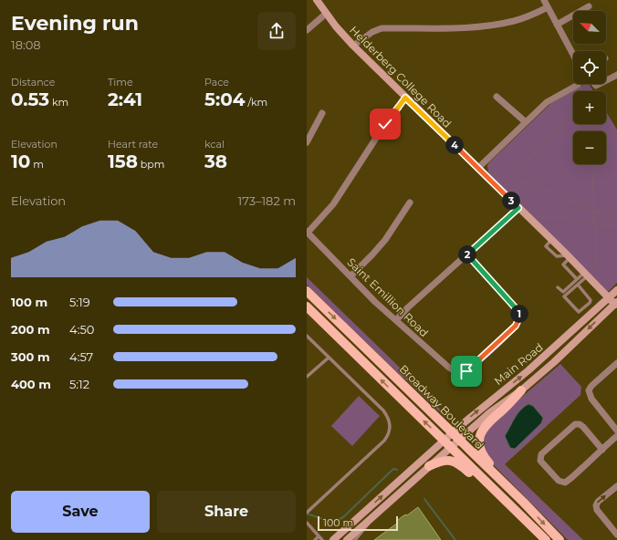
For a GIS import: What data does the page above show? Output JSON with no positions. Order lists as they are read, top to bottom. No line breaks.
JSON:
{"streets":{"main road":["Helderberg College Road","Main Road","Broadway Boulevard"],"street":["Saint Emillion Road"]},"crossings":[["Helderberg College Road","Main Road"],["Main Road","Broadway Boulevard"]],"scale_bar":"100 m","north":"top left","page":{"heading":["Evening run","18:08"],"map_buttons":["+","−"],"stats":[["Distance","0.53 km"],["Time","2:41"],["Pace","5:04 /km"],["Elevation","10 m"],["Heart rate","158 bpm"],["kcal","38"]],"pins":["4","3","2","1"],"chart":["Elevation","173–182 m"],"list":[{"name":"100 m","note":"5:19"},{"name":"200 m","note":"4:50"},{"name":"300 m","note":"4:57"},{"name":"400 m","note":"5:12"}],"buttons":["Save","Share"],"scale":"100 m"}}
